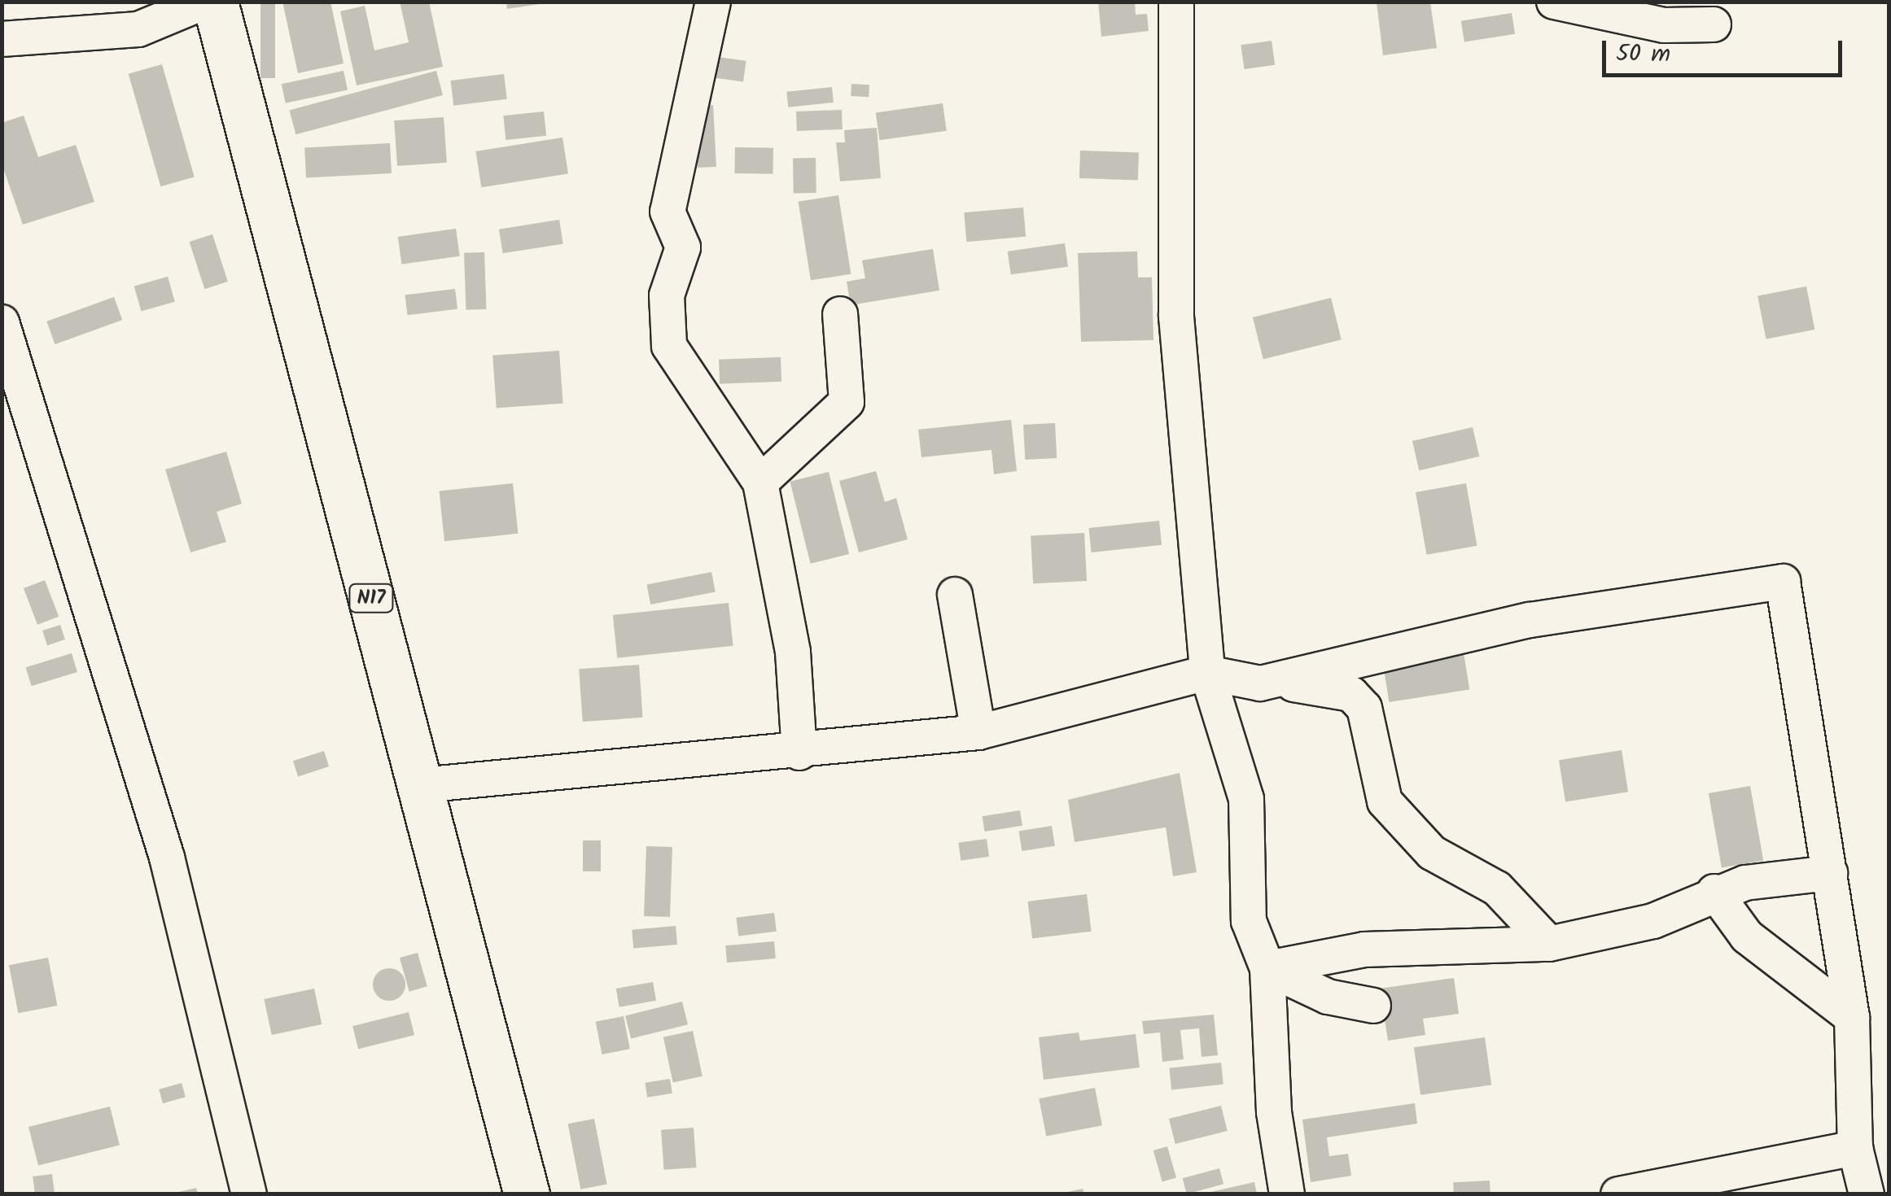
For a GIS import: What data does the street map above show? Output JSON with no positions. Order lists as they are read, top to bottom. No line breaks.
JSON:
{"streets":{"main road":["N17"]},"scale_bar":"50 m"}
